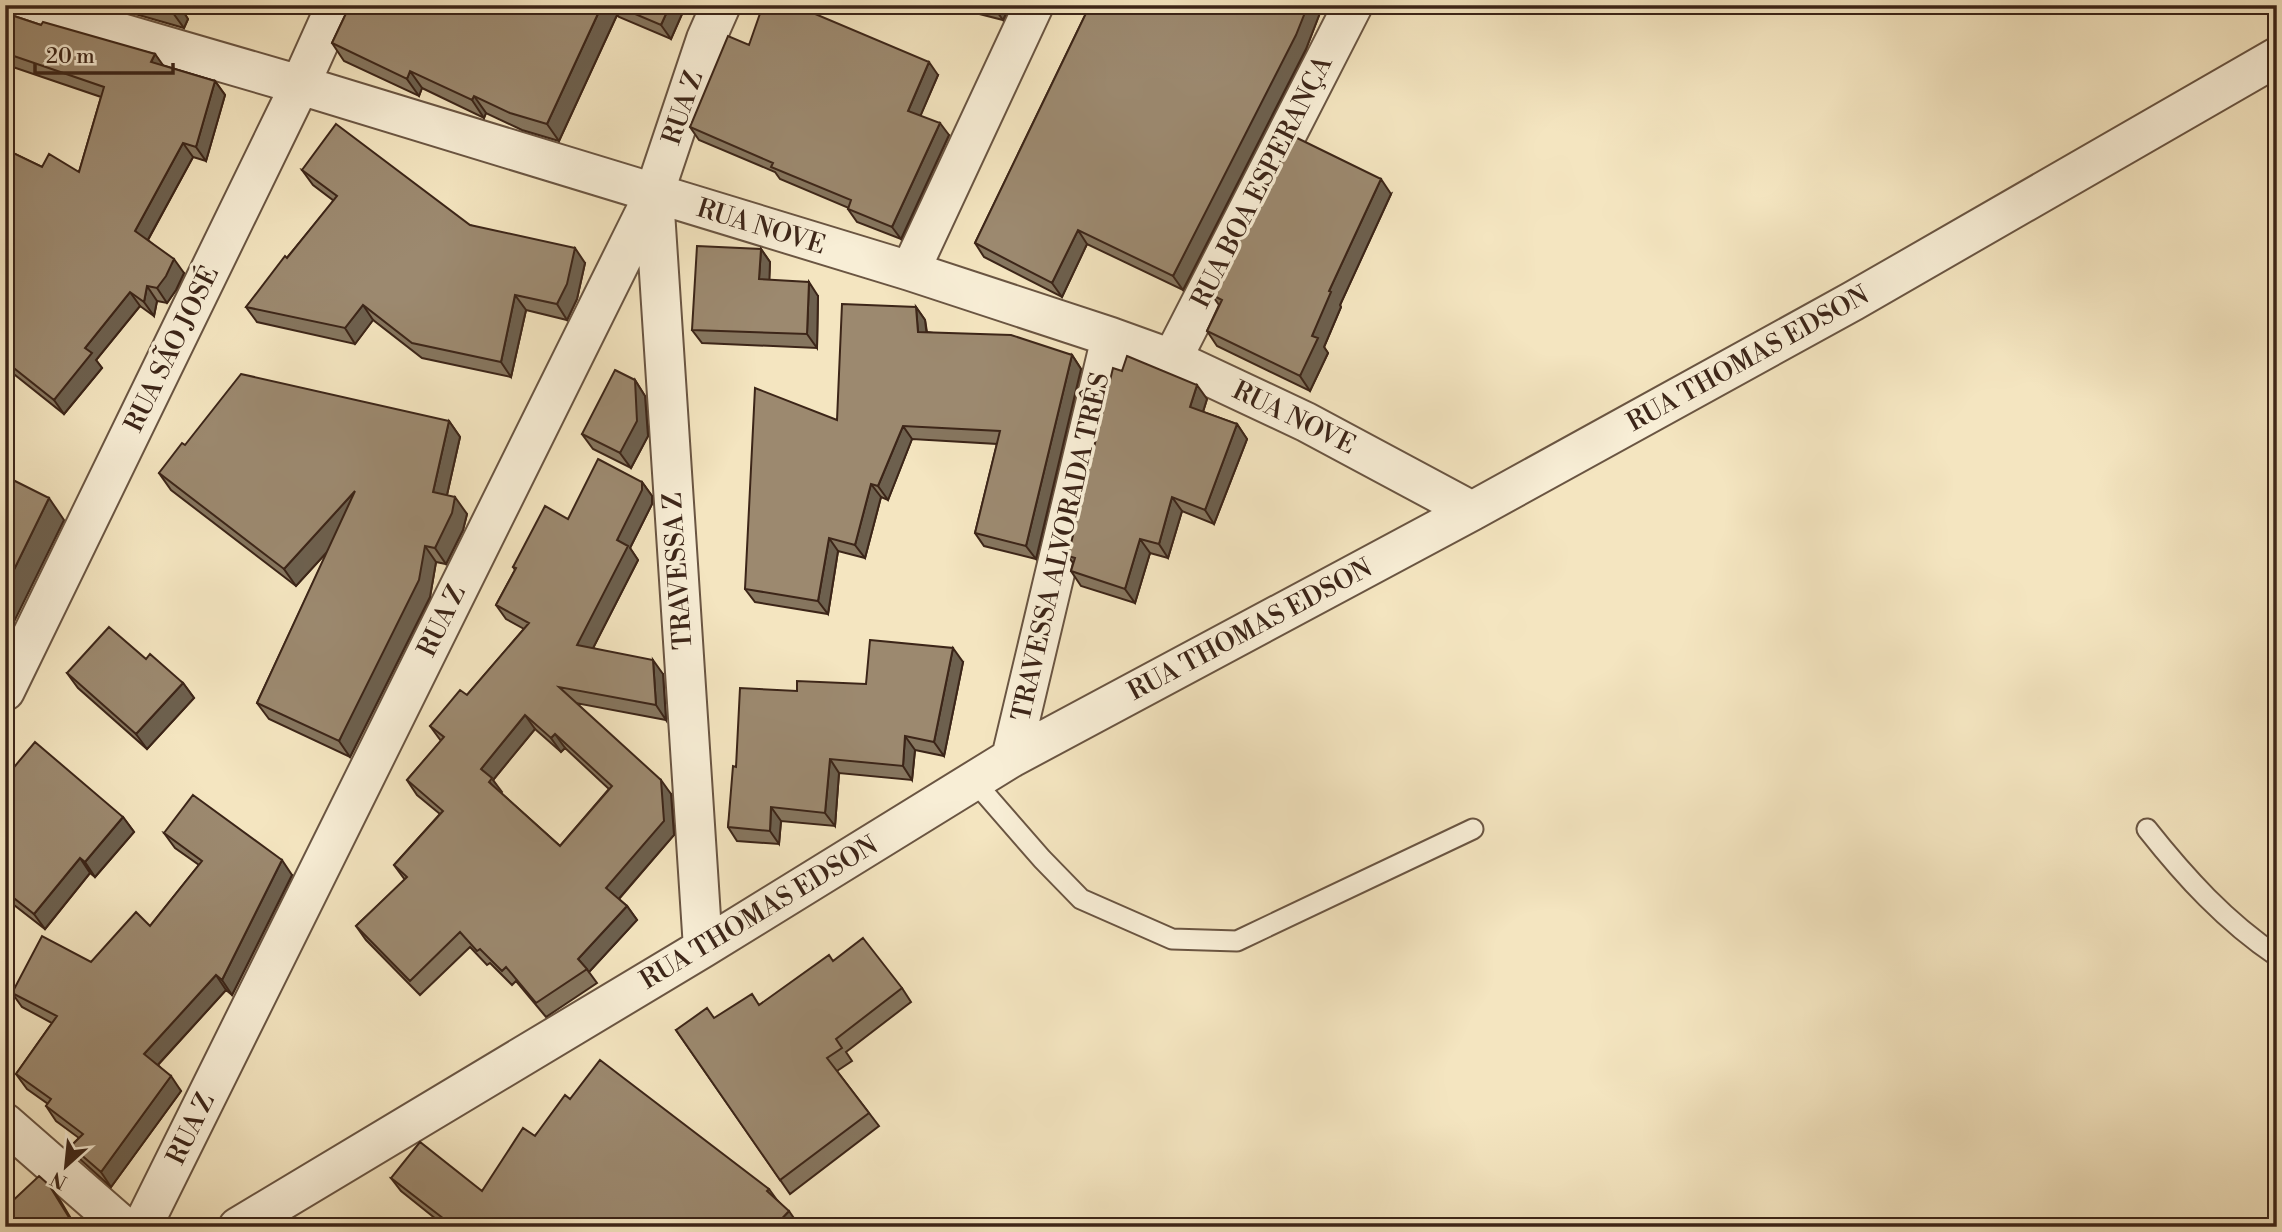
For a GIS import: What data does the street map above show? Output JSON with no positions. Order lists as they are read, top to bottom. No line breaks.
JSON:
{"streets":{"street":["RUA Z","RUA BOA ESPERANÇA","RUA NOVE","RUA SÃO JOSÉ","RUA THOMAS EDSON","TRAVESSA ALVORADA TRÊS","TRAVESSA Z"]},"crossings":[["RUA Z","RUA NOVE"],["RUA Z","TRAVESSA Z"],["RUA BOA ESPERANÇA","RUA NOVE"],["RUA NOVE","RUA SÃO JOSÉ"],["RUA NOVE","RUA THOMAS EDSON"],["RUA NOVE","TRAVESSA ALVORADA TRÊS"],["RUA NOVE","TRAVESSA Z"],["RUA THOMAS EDSON","TRAVESSA ALVORADA TRÊS"],["RUA THOMAS EDSON","TRAVESSA Z"]],"scale_bar":"20 m","north":"bottom left"}
